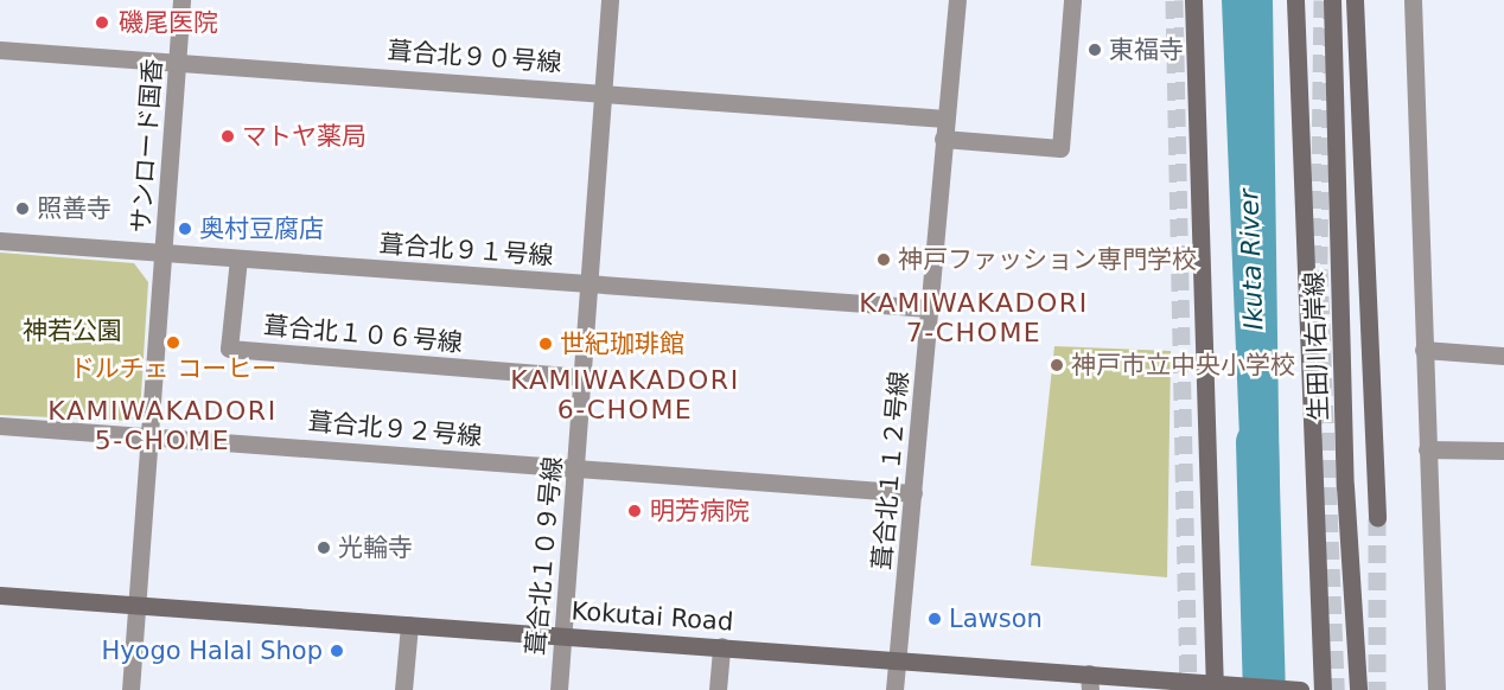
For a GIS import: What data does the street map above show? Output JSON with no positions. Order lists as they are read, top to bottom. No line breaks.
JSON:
{"streets":{"street":["葺合北９０号線","サンロード国香","葺合北９１号線","葺合北１０６号線","生田川右岸線","葺合北９２号線","葺合北１１２号線","葺合北１０９号線","Kokutai Road"]},"crossings":[["葺合北９０号線","サンロード国香"],["葺合北９０号線","葺合北１１２号線"],["葺合北９０号線","葺合北１０９号線"],["サンロード国香","葺合北９１号線"],["サンロード国香","葺合北９２号線"],["サンロード国香","Kokutai Road"],["葺合北９１号線","葺合北１０６号線"],["葺合北９１号線","葺合北１１２号線"],["葺合北９１号線","葺合北１０９号線"],["葺合北１０６号線","葺合北１０９号線"],["葺合北９２号線","葺合北１１２号線"],["葺合北９２号線","葺合北１０９号線"],["葺合北１１２号線","Kokutai Road"],["葺合北１０９号線","Kokutai Road"]],"districts":["KAMIWAKADORI 7-CHOME","KAMIWAKADORI 6-CHOME","KAMIWAKADORI 5-CHOME"],"water":["Ikuta River"],"parks":["神若公園"],"places":["磯尾医院","東福寺","マトヤ薬局","照善寺","奥村豆腐店","神戸ファッション専門学校","ドルチェ コーヒー","世紀珈琲館","神戸市立中央小学校","明芳病院","光輪寺","Lawson","Hyogo Halal Shop"]}
